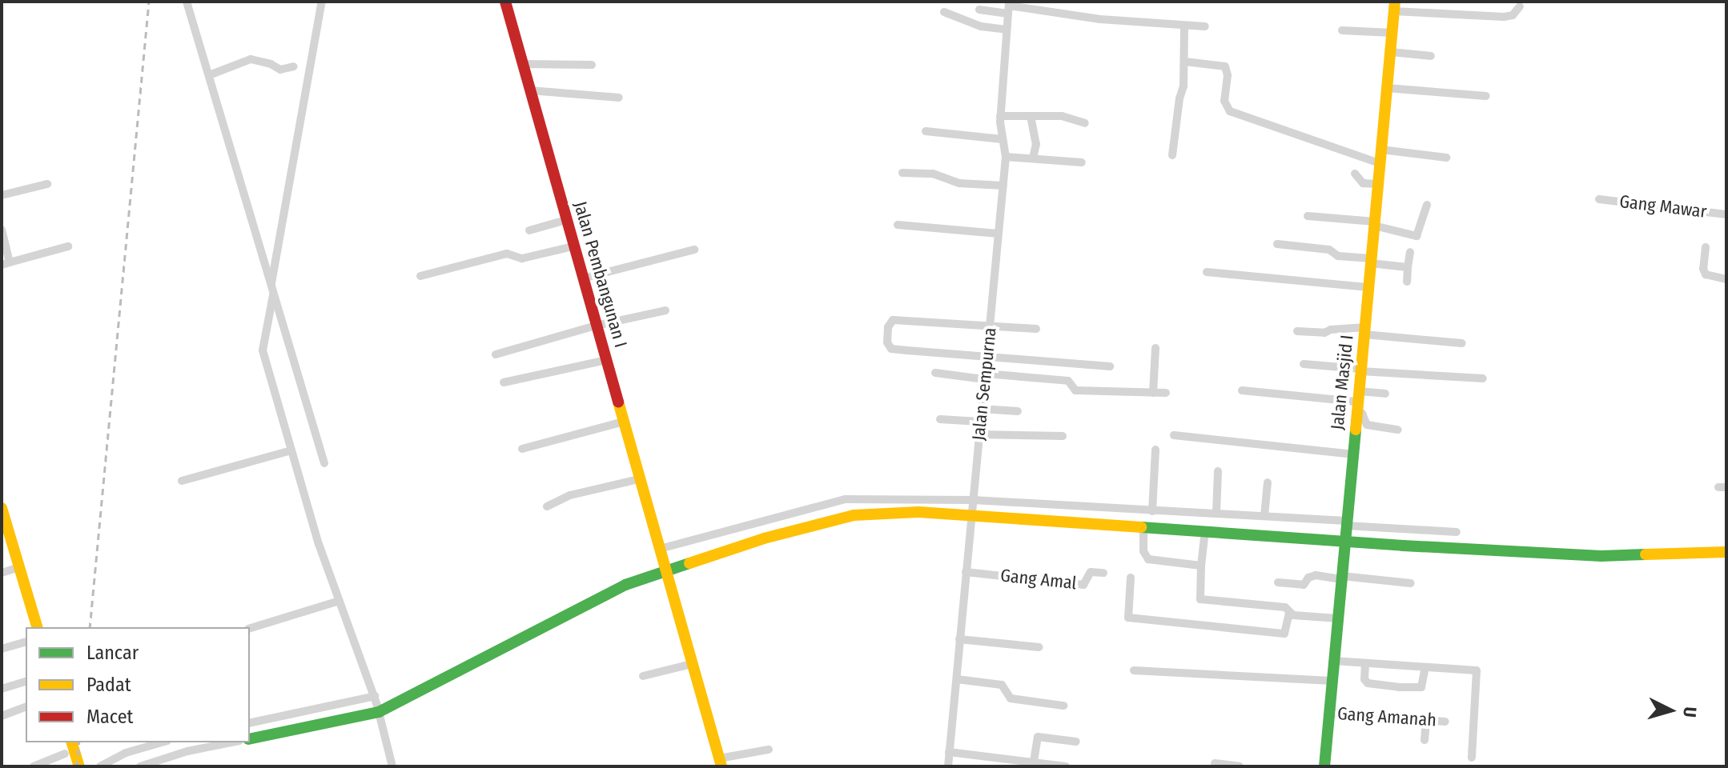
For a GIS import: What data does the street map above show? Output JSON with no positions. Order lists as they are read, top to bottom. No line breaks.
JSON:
{"streets":{"main road":["Jalan Pembangunan I","Jalan Masjid I"],"street":["Gang Mawar","Jalan Sempurna","Gang Amal","Gang Amanah"]},"crossings":[["Jalan Masjid I","Gang Amanah"],["Jalan Sempurna","Gang Amal"]],"legend":["Lancar","Padat","Macet"],"north":"right"}
